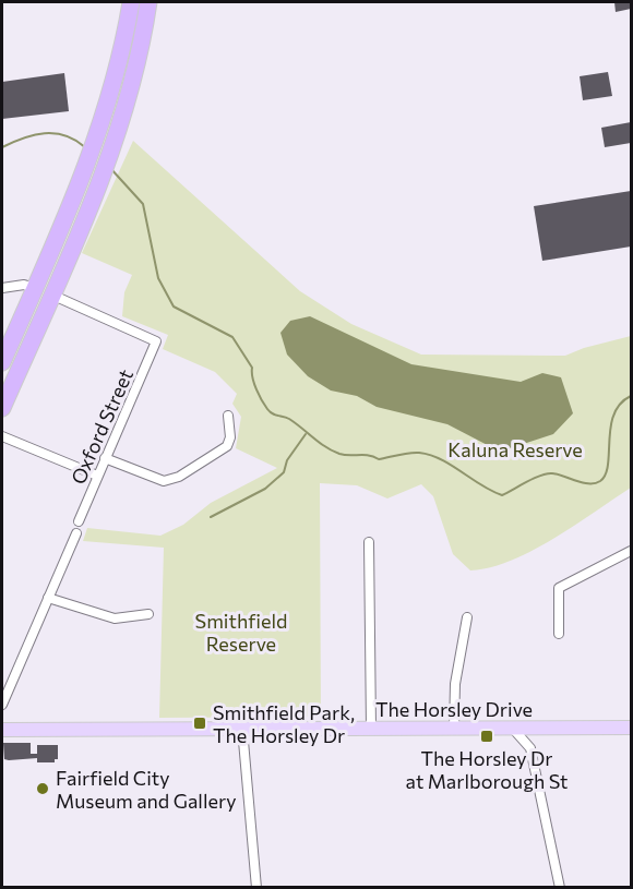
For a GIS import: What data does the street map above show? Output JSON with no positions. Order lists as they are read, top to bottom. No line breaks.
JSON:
{"streets":{"main road":["The Horsley Drive"],"street":["Oxford Street"]},"parks":["Kaluna Reserve","Smithfield Reserve"],"places":{"transit":["Smithfield Park, The Horsley Dr","The Horsley Dr at Marlborough St"],"other":["Fairfield City Museum and Gallery"]}}
